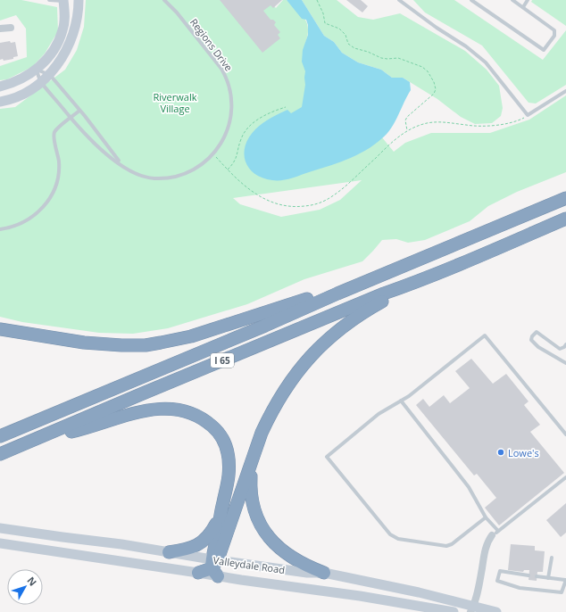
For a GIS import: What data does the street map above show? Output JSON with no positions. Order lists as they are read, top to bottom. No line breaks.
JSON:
{"streets":{"highway":["I 65"],"main road":["Valleydale Road"],"lane":["Regions Drive"]},"parks":["Riverwalk Village"],"places":["Lowe's"],"north":"top right"}
